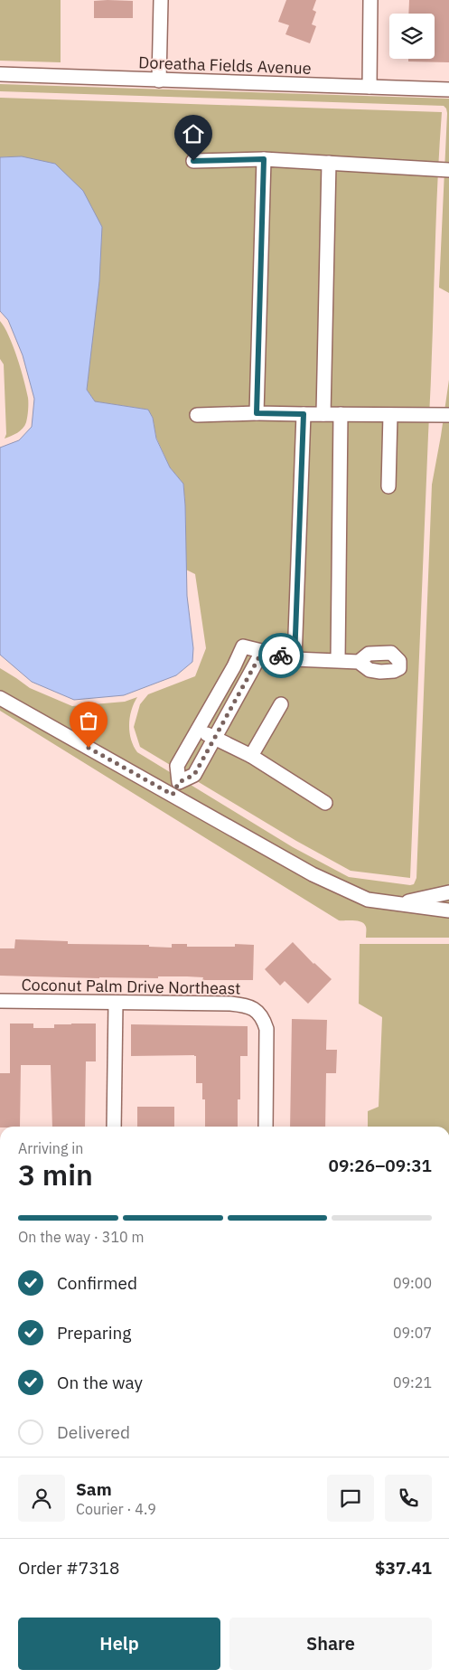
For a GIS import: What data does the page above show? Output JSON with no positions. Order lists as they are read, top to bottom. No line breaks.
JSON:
{"streets":{"street":["Doreatha Fields Avenue","Coconut Palm Drive Northeast"]},"page":{"heading":["3 min","Arriving in","09:26–09:31"],"panel":["Sam","Courier · 4.9","Order #7318","$37.41"],"bar":"On the way · 310 m","list":[["Confirmed","09:00"],["Preparing","09:07"],["On the way","09:21"],"Delivered"],"buttons":["Help","Share"]}}
